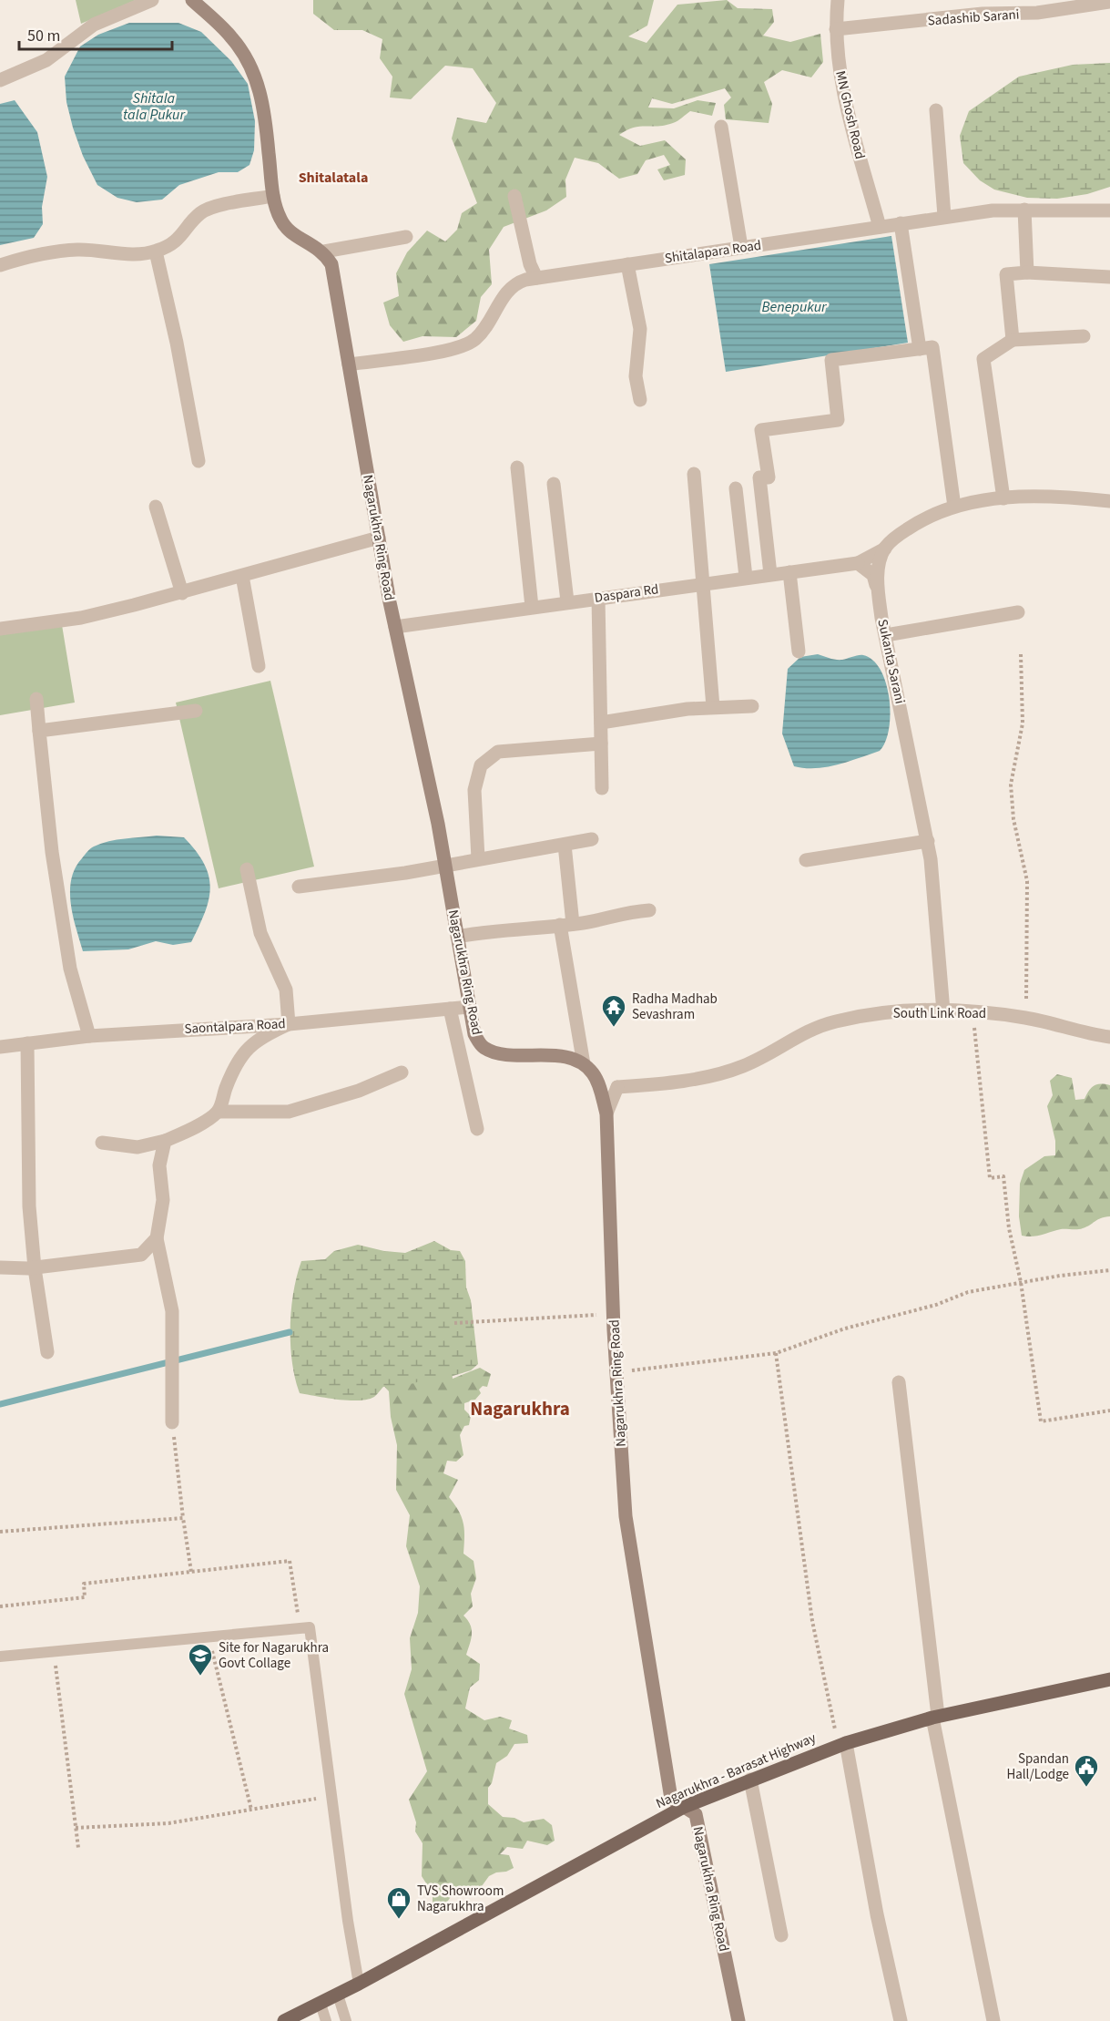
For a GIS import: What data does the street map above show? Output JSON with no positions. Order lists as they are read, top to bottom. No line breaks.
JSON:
{"streets":{"main road":["Nagarukhra Ring Road","Nagarukhra - Barasat Highway"],"street":["Sadashib Sarani","MN Ghosh Road","Shitalapara Road","Daspara Rd","Sukanta Sarani","South Link Road","Saontalpara Road"]},"crossings":[["Sadashib Sarani","MN Ghosh Road"],["MN Ghosh Road","Shitalapara Road"],["Shitalapara Road","Nagarukhra Ring Road"],["Nagarukhra Ring Road","Daspara Rd"],["Nagarukhra Ring Road","Saontalpara Road"],["Nagarukhra Ring Road","Nagarukhra - Barasat Highway"],["Sukanta Sarani","South Link Road"]],"districts":["Shitalatala","Nagarukhra"],"water":["Shitala tala Pukur","Benepukur"],"places":{"temple":["Radha Madhab Sevashram"],"school or university":["Site for Nagarukhra Govt Collage"],"public building":["Spandan Hall/Lodge"],"shop":["TVS Showroom Nagarukhra"]},"scale_bar":"50 m"}
